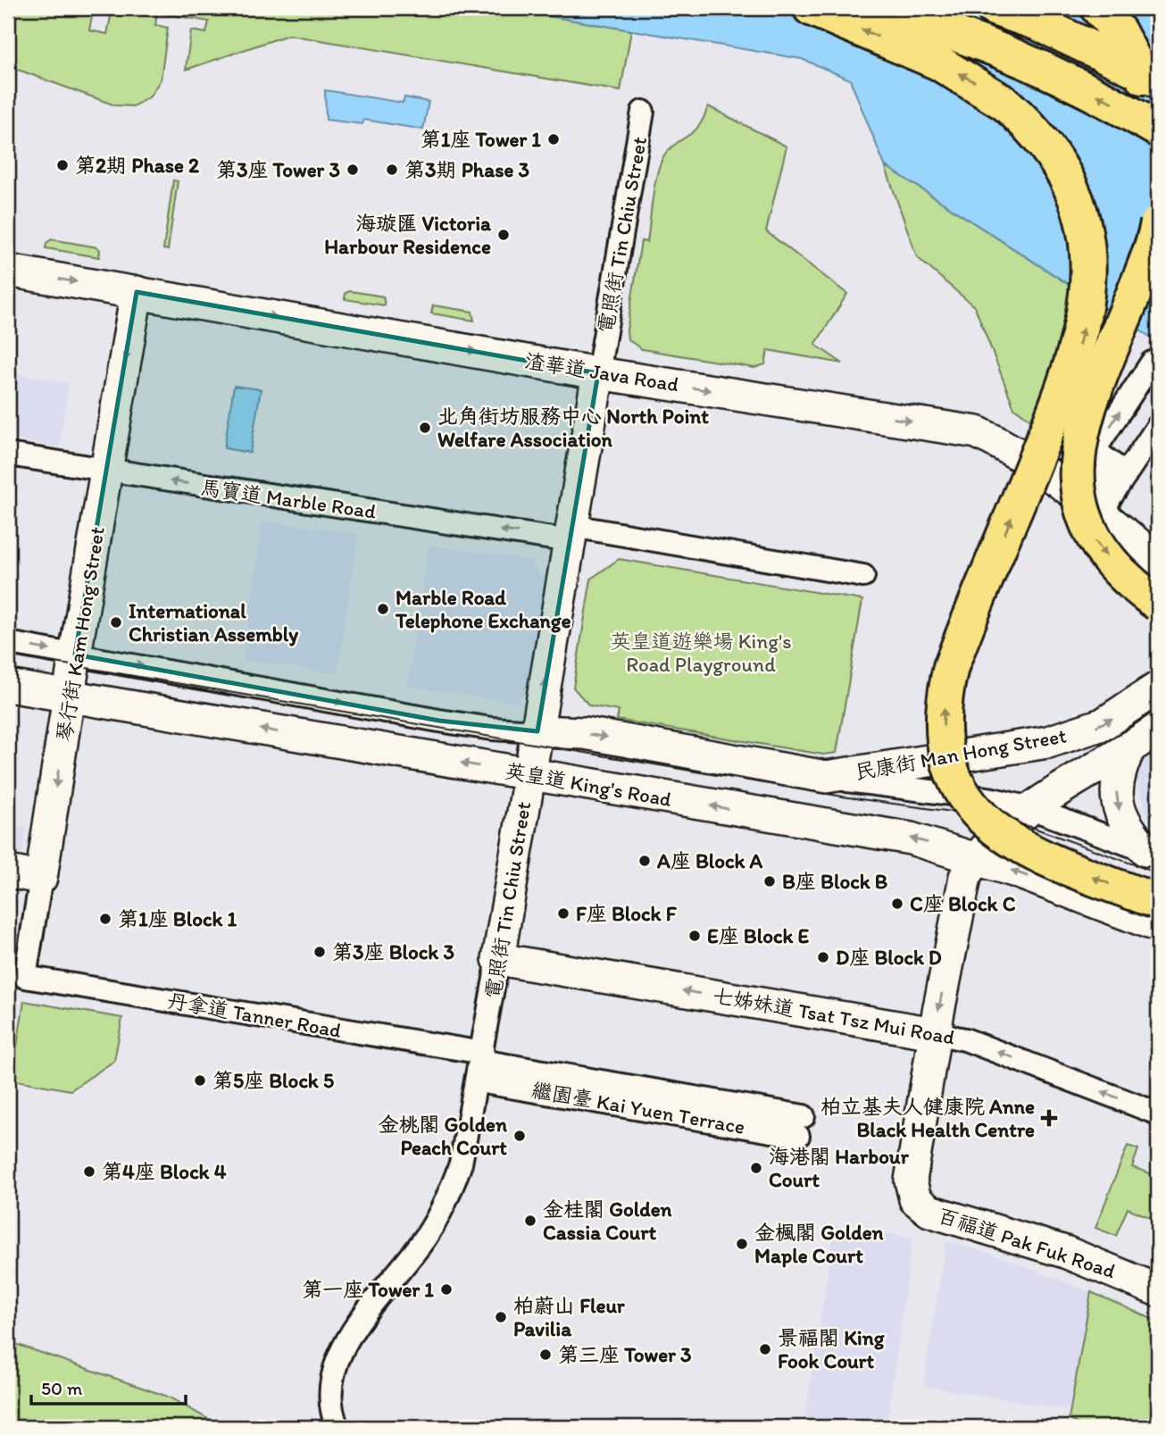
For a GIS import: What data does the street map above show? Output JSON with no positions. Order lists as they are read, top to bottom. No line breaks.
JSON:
{"streets":{"main road":["電照街 Tin Chiu Street","渣華道 Java Road","琴行街 Kam Hong Street","民康街 Man Hong Street","英皇道 King's Road","七姊妹道 Tsat Tsz Mui Road","百福道 Pak Fuk Road"],"street":["馬寶道 Marble Road","丹拿道 Tanner Road"]},"crossings":[["電照街 Tin Chiu Street","渣華道 Java Road"],["電照街 Tin Chiu Street","馬寶道 Marble Road"],["電照街 Tin Chiu Street","英皇道 King's Road"],["電照街 Tin Chiu Street","丹拿道 Tanner Road"],["電照街 Tin Chiu Street","七姊妹道 Tsat Tsz Mui Road"],["渣華道 Java Road","琴行街 Kam Hong Street"],["馬寶道 Marble Road","琴行街 Kam Hong Street"],["琴行街 Kam Hong Street","英皇道 King's Road"],["琴行街 Kam Hong Street","丹拿道 Tanner Road"],["民康街 Man Hong Street","英皇道 King's Road"],["七姊妹道 Tsat Tsz Mui Road","百福道 Pak Fuk Road"]],"one_way":["渣華道 Java Road","馬寶道 Marble Road","琴行街 Kam Hong Street","七姊妹道 Tsat Tsz Mui Road"],"parks":["英皇道遊樂場 King's Road Playground"],"places":{"other":["第1座 Tower 1","第2期 Phase 2","第3座 Tower 3","第3期 Phase 3","海璇匯 Victoria Harbour Residence","北角街坊服務中心 North Point Welfare Association","Marble Road Telephone Exchange","International Christian Assembly","A座 Block A","B座 Block B","C座 Block C","F座 Block F","第1座 Block 1","E座 Block E","第3座 Block 3","D座 Block D","第5座 Block 5","金桃閣 Golden Peach Court","海港閣 Harbour Court","第4座 Block 4","金桂閣 Golden Cassia Court","金楓閣 Golden Maple Court","第一座 Tower 1","柏蔚山 Fleur Pavilia","景福閣 King Fook Court","第三座 Tower 3"],"health":["柏立基夫人健康院 Anne Black Health Centre"]},"scale_bar":"50 m"}
